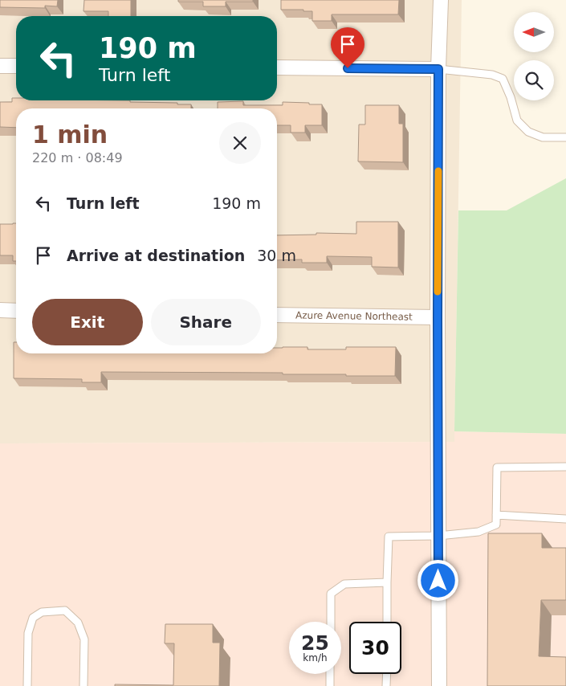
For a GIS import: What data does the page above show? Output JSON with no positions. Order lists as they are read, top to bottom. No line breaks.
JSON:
{"streets":{"street":["Azure Avenue Northeast"]},"north":"left","page":{"turn":["190 m","Turn left"],"heading":["1 min","220 m · 08:49"],"list":[{"name":"Turn left","value":"190 m"},{"name":"Arrive at destination","value":"30 m"}],"buttons":["Exit","Share"],"speed":"25 km/h","limit":"30"}}
